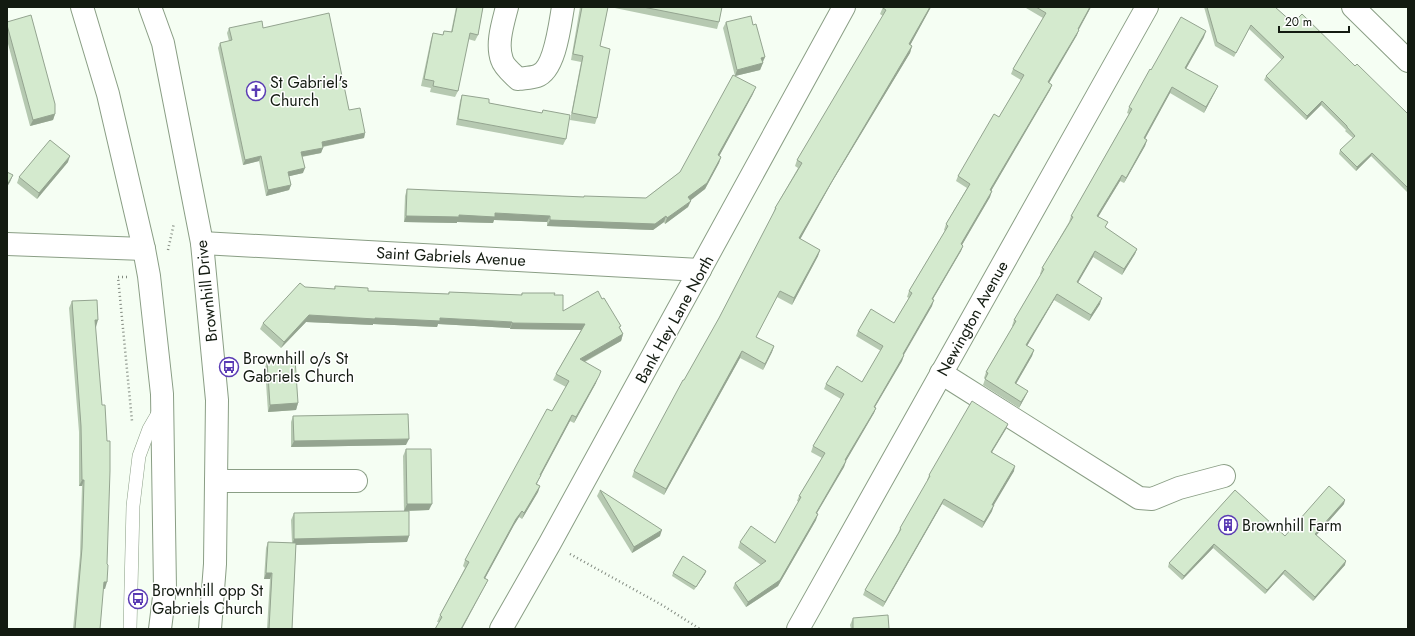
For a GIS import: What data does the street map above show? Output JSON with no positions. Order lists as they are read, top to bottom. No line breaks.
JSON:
{"streets":{"main road":["Saint Gabriels Avenue","Brownhill Drive","Newington Avenue","Bank Hey Lane North"]},"crossings":[["Saint Gabriels Avenue","Brownhill Drive"],["Saint Gabriels Avenue","Bank Hey Lane North"]],"places":{"church":["St Gabriel's Church"],"bus stop":["Brownhill o/s St Gabriels Church","Brownhill opp St Gabriels Church"],"building":["Brownhill Farm"]},"scale_bar":"20 m"}
